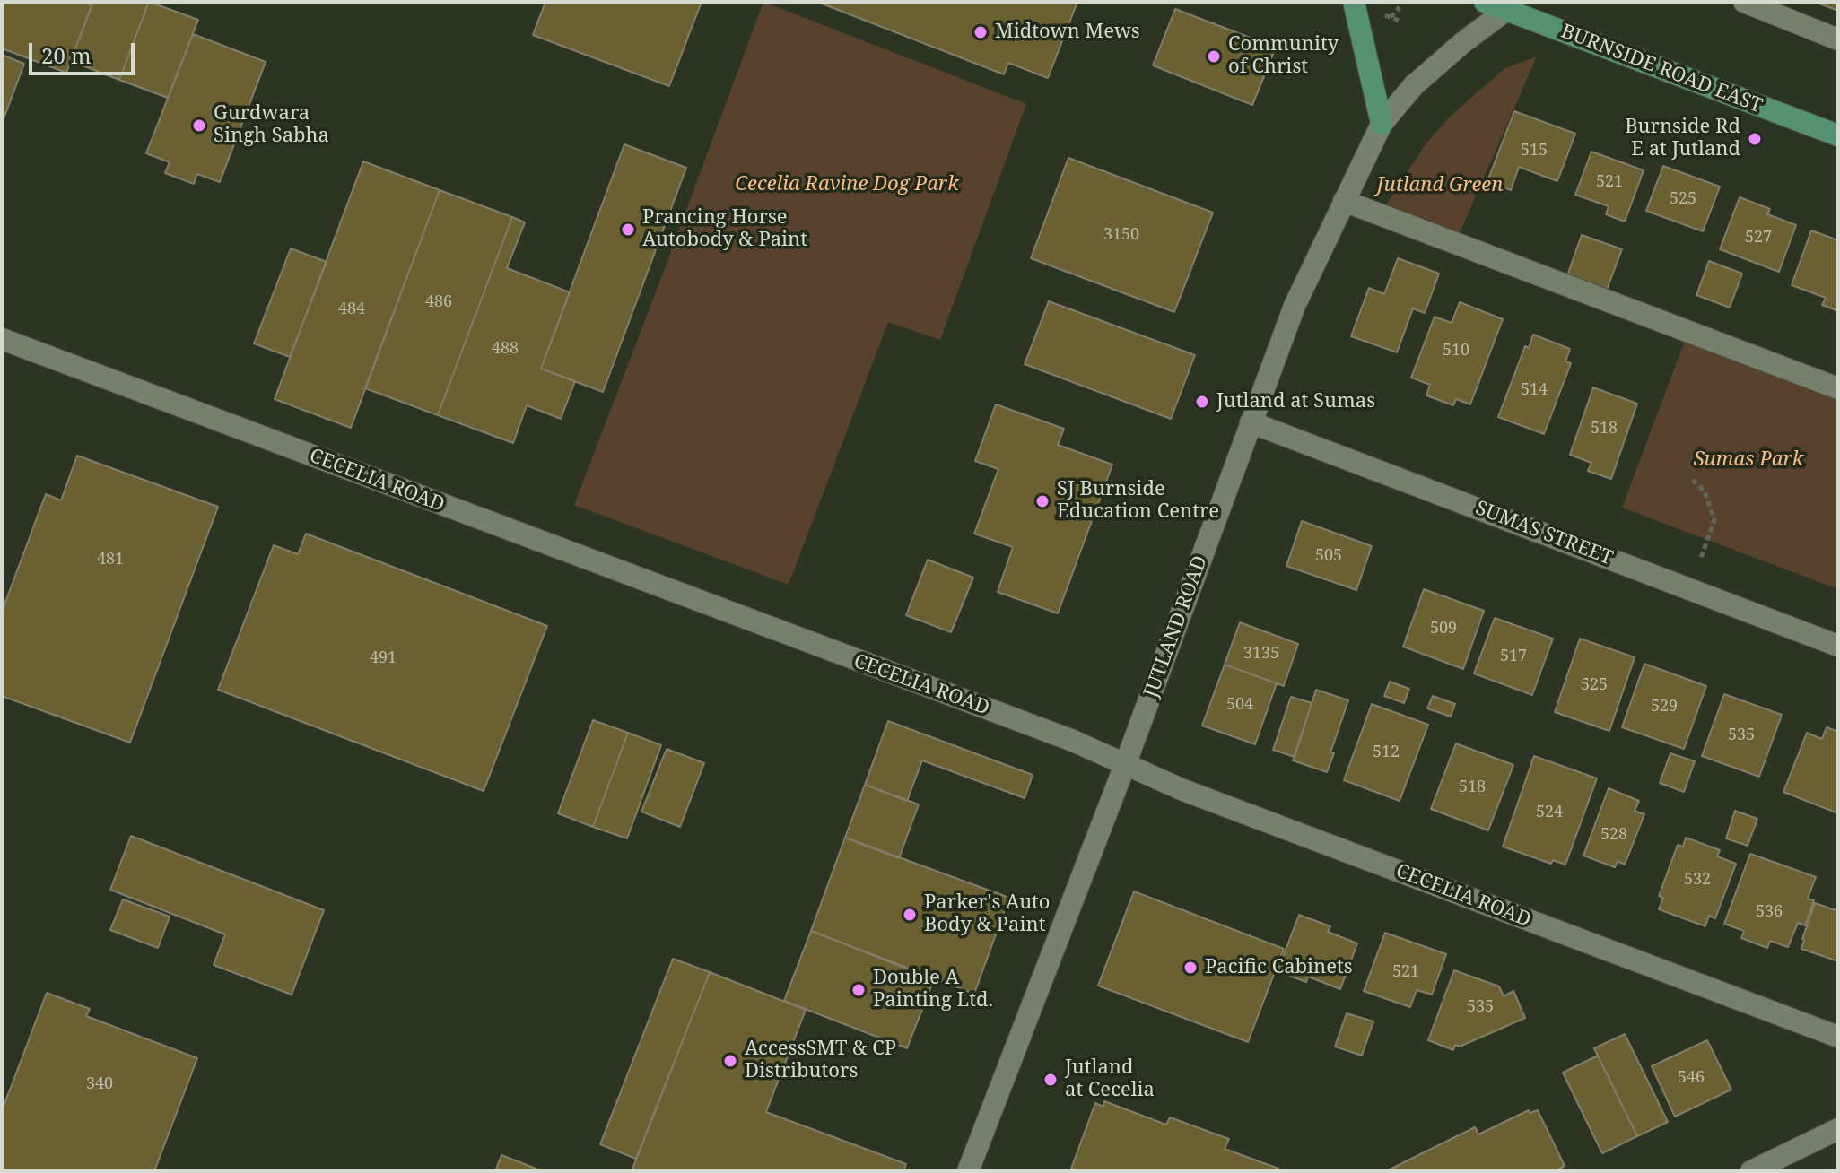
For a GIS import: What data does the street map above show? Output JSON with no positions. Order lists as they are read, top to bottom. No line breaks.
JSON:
{"streets":{"main road":["BURNSIDE ROAD EAST"],"street":["CECELIA ROAD","SUMAS STREET","JUTLAND ROAD"]},"crossings":[["BURNSIDE ROAD EAST","JUTLAND ROAD"],["CECELIA ROAD","JUTLAND ROAD"],["SUMAS STREET","JUTLAND ROAD"]],"parks":["Cecelia Ravine Dog Park","Jutland Green","Sumas Park"],"places":["Midtown Mews","Community of Christ","Gurdwara Singh Sabha","Burnside Rd E at Jutland","Prancing Horse Autobody & Paint","Jutland at Sumas","SJ Burnside Education Centre","Parker's Auto Body & Paint","Pacific Cabinets","Double A Painting Ltd.","AccessSMT & CP Distributors","Jutland at Cecelia"],"house_numbers":["515","521","525","3150","527","486","484","488","510","514","518","505","481","509","3135","517","491","525","504","529","535","512","518","524","528","532","536","521","535","546","340"],"scale_bar":"20 m"}
